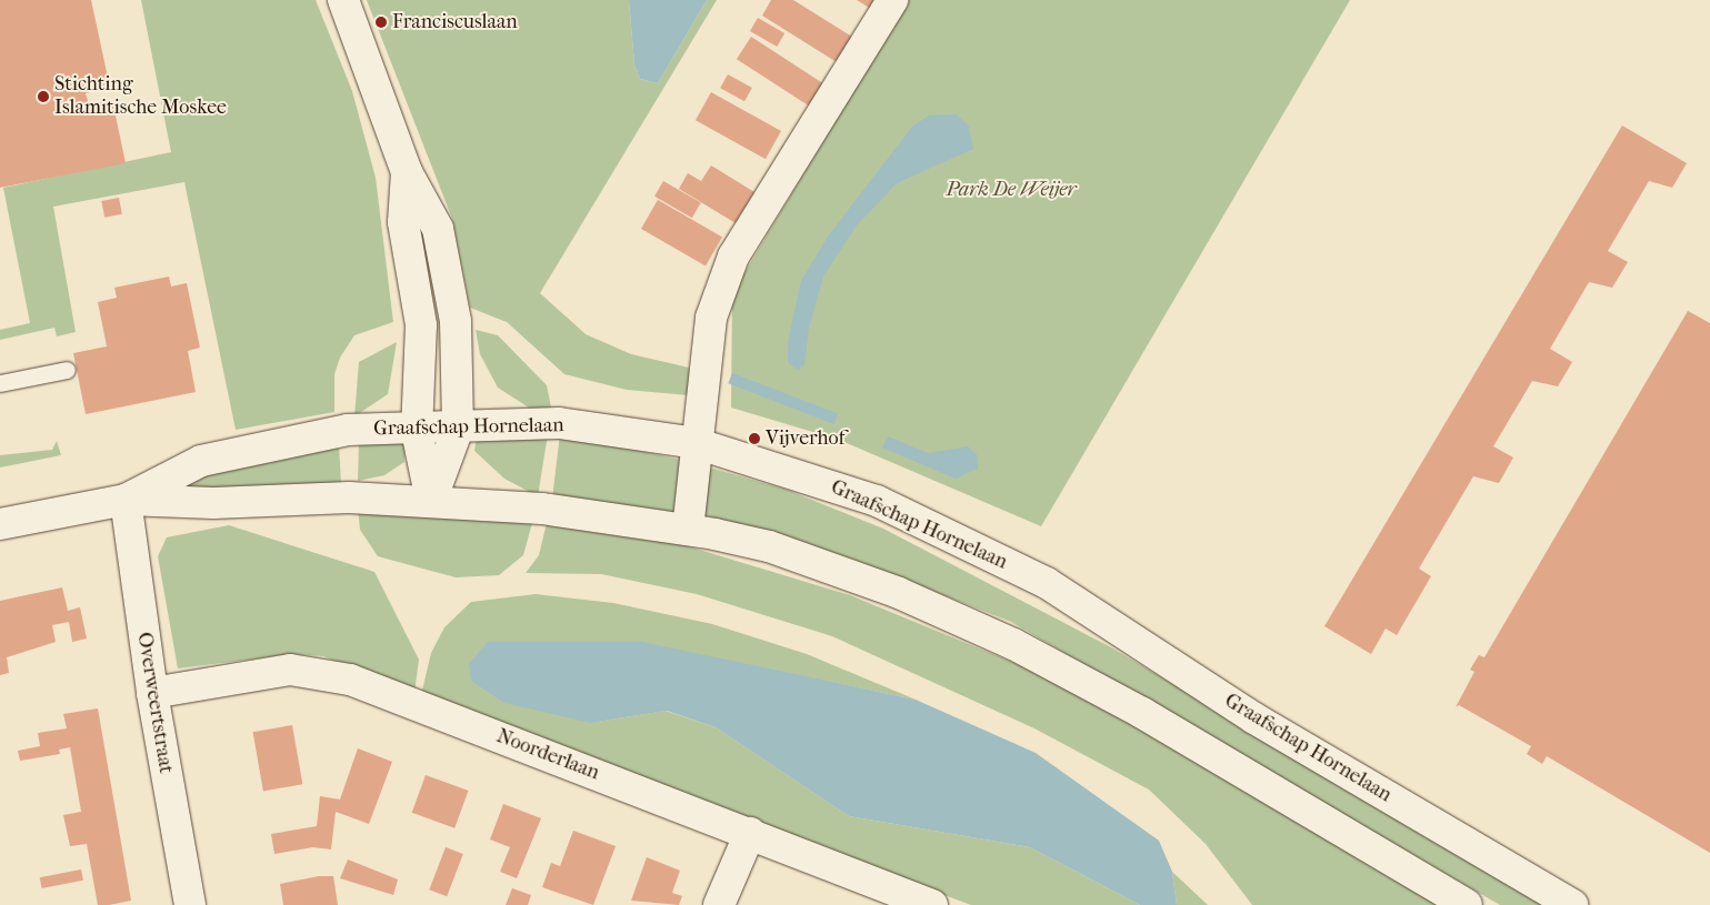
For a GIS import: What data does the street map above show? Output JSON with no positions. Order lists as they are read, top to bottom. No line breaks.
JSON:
{"streets":{"street":["Graafschap Hornelaan","Overweertstraat","Noorderlaan"]},"crossings":[["Graafschap Hornelaan","Overweertstraat"],["Overweertstraat","Noorderlaan"]],"parks":["Park De Weijer"],"places":["Franciscuslaan","Stichting Islamitische Moskee","Vijverhof"]}
